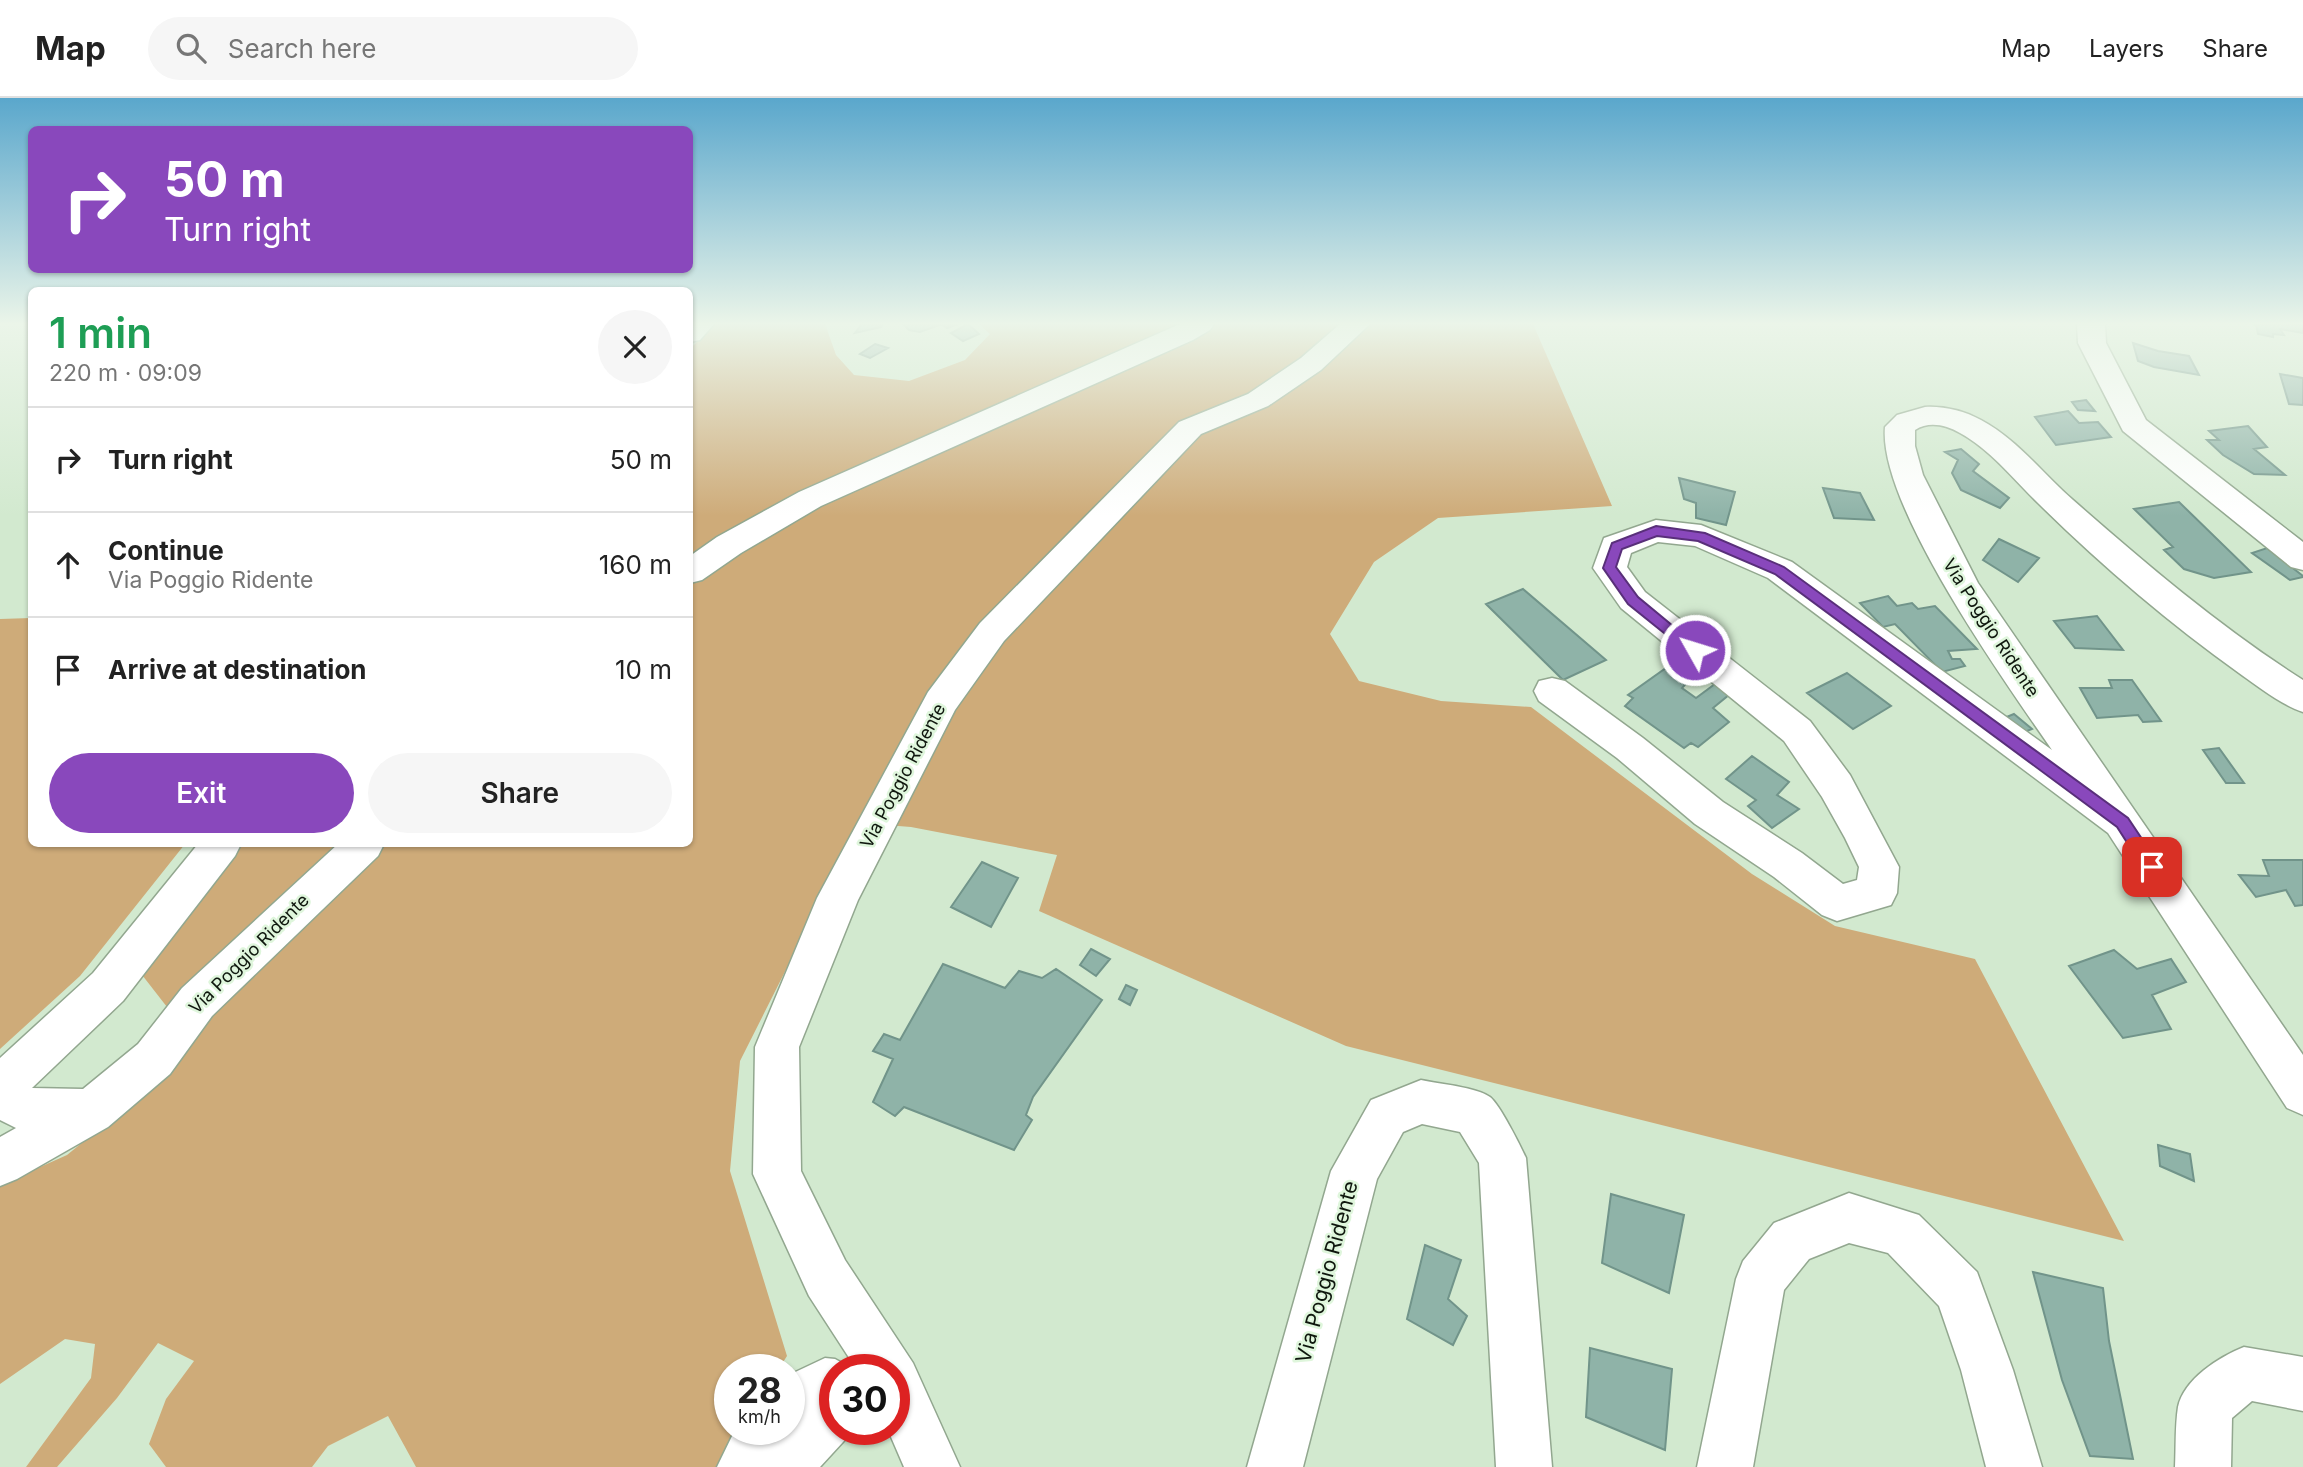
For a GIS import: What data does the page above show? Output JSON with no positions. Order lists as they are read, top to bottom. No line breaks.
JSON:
{"streets":{"street":["Via Poggio Ridente"]},"page":{"header":"Map","search":"Search here","nav":["Map","Layers","Share"],"turn":["50 m","Turn right"],"heading":["1 min","220 m · 09:09"],"list":[{"name":"Turn right","value":"50 m"},{"name":"Continue","note":"Via Poggio Ridente","value":"160 m"},{"name":"Arrive at destination","value":"10 m"}],"buttons":["Exit","Share"],"speed":"28 km/h","limit":"30"}}
